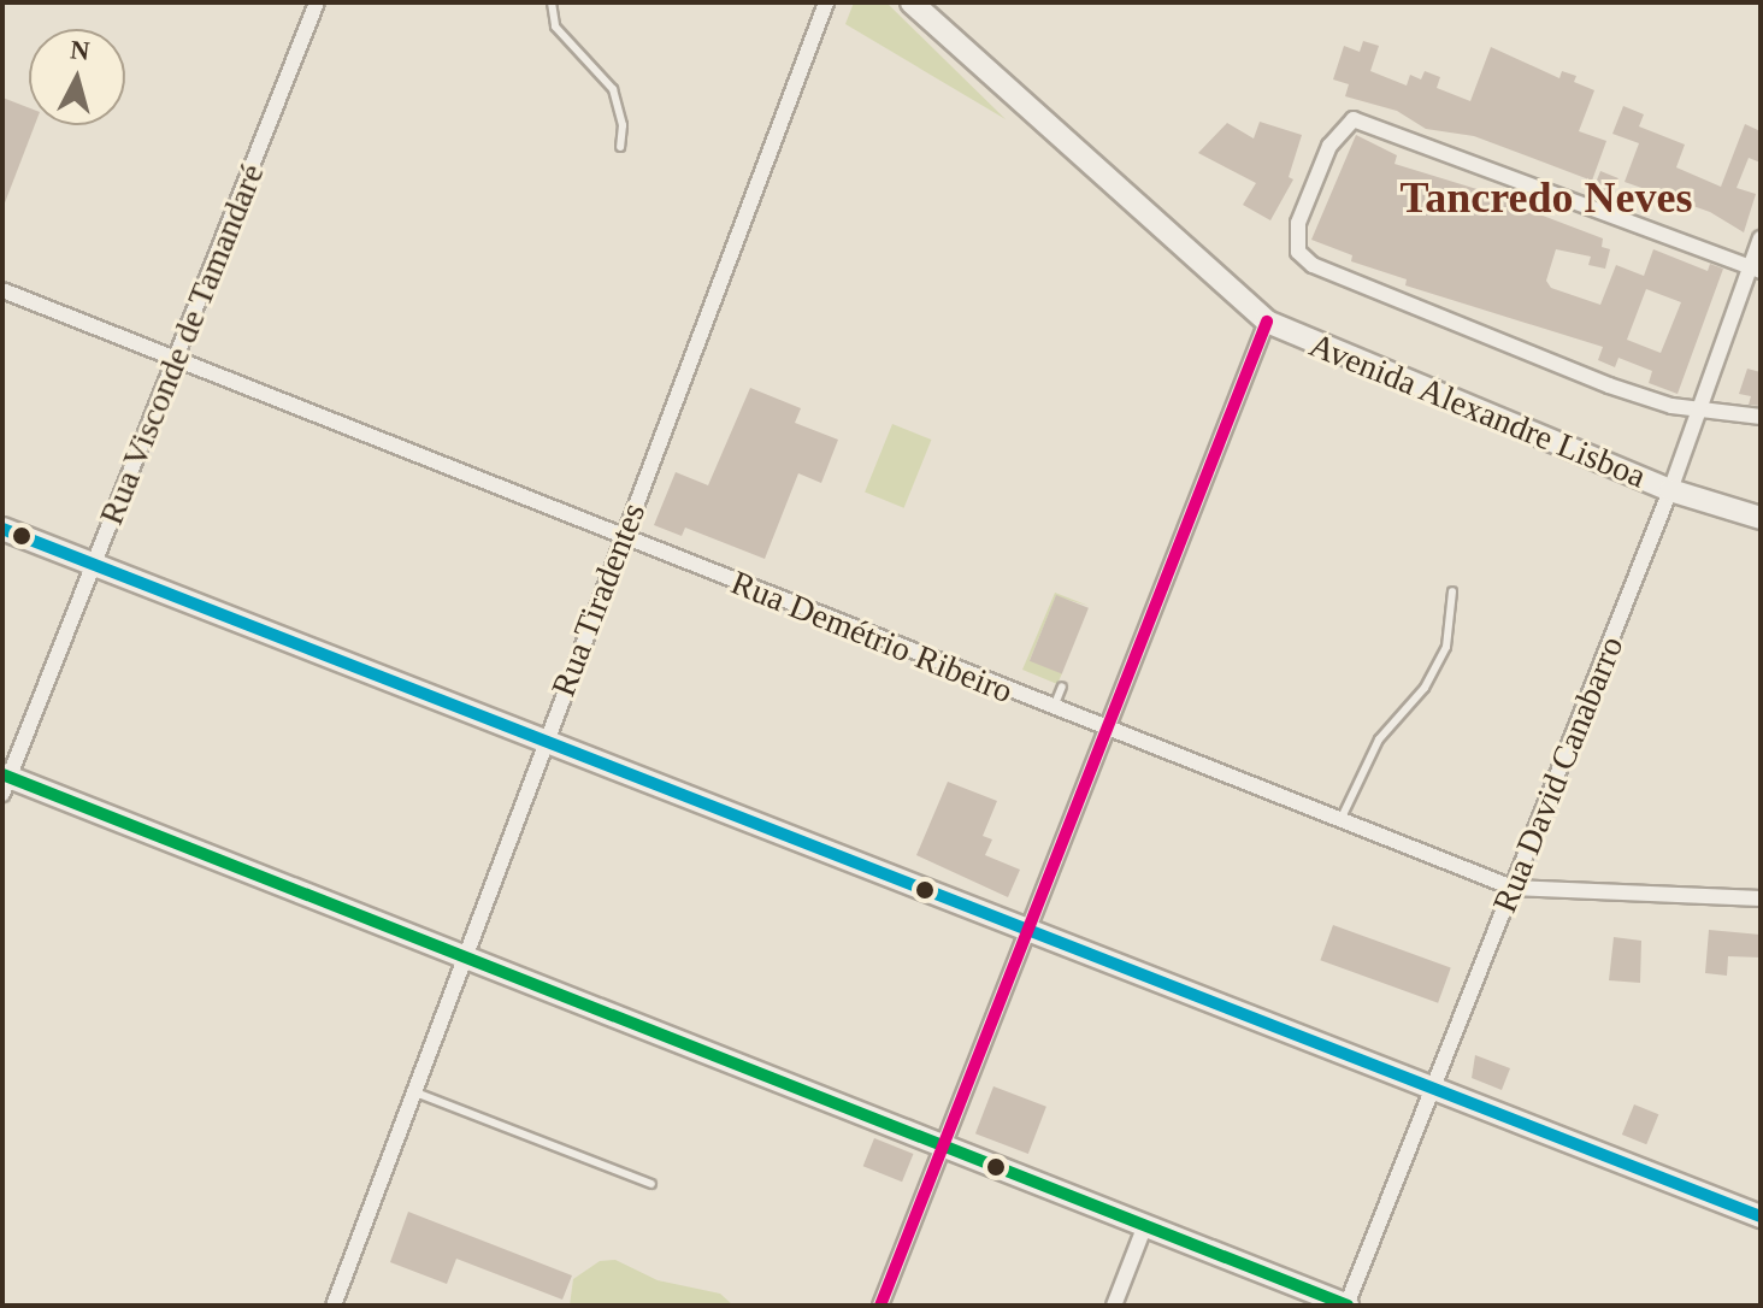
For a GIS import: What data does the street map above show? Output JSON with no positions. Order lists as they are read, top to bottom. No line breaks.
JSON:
{"streets":{"street":["Rua Visconde de Tamandaré","Avenida Alexandre Lisboa","Rua Tiradentes","Rua Demétrio Ribeiro","Rua David Canabarro"]},"crossings":[["Rua Visconde de Tamandaré","Rua Demétrio Ribeiro"],["Avenida Alexandre Lisboa","Rua David Canabarro"],["Rua Tiradentes","Rua Demétrio Ribeiro"],["Rua Demétrio Ribeiro","Rua David Canabarro"]],"districts":["Tancredo Neves"],"north":"top"}
